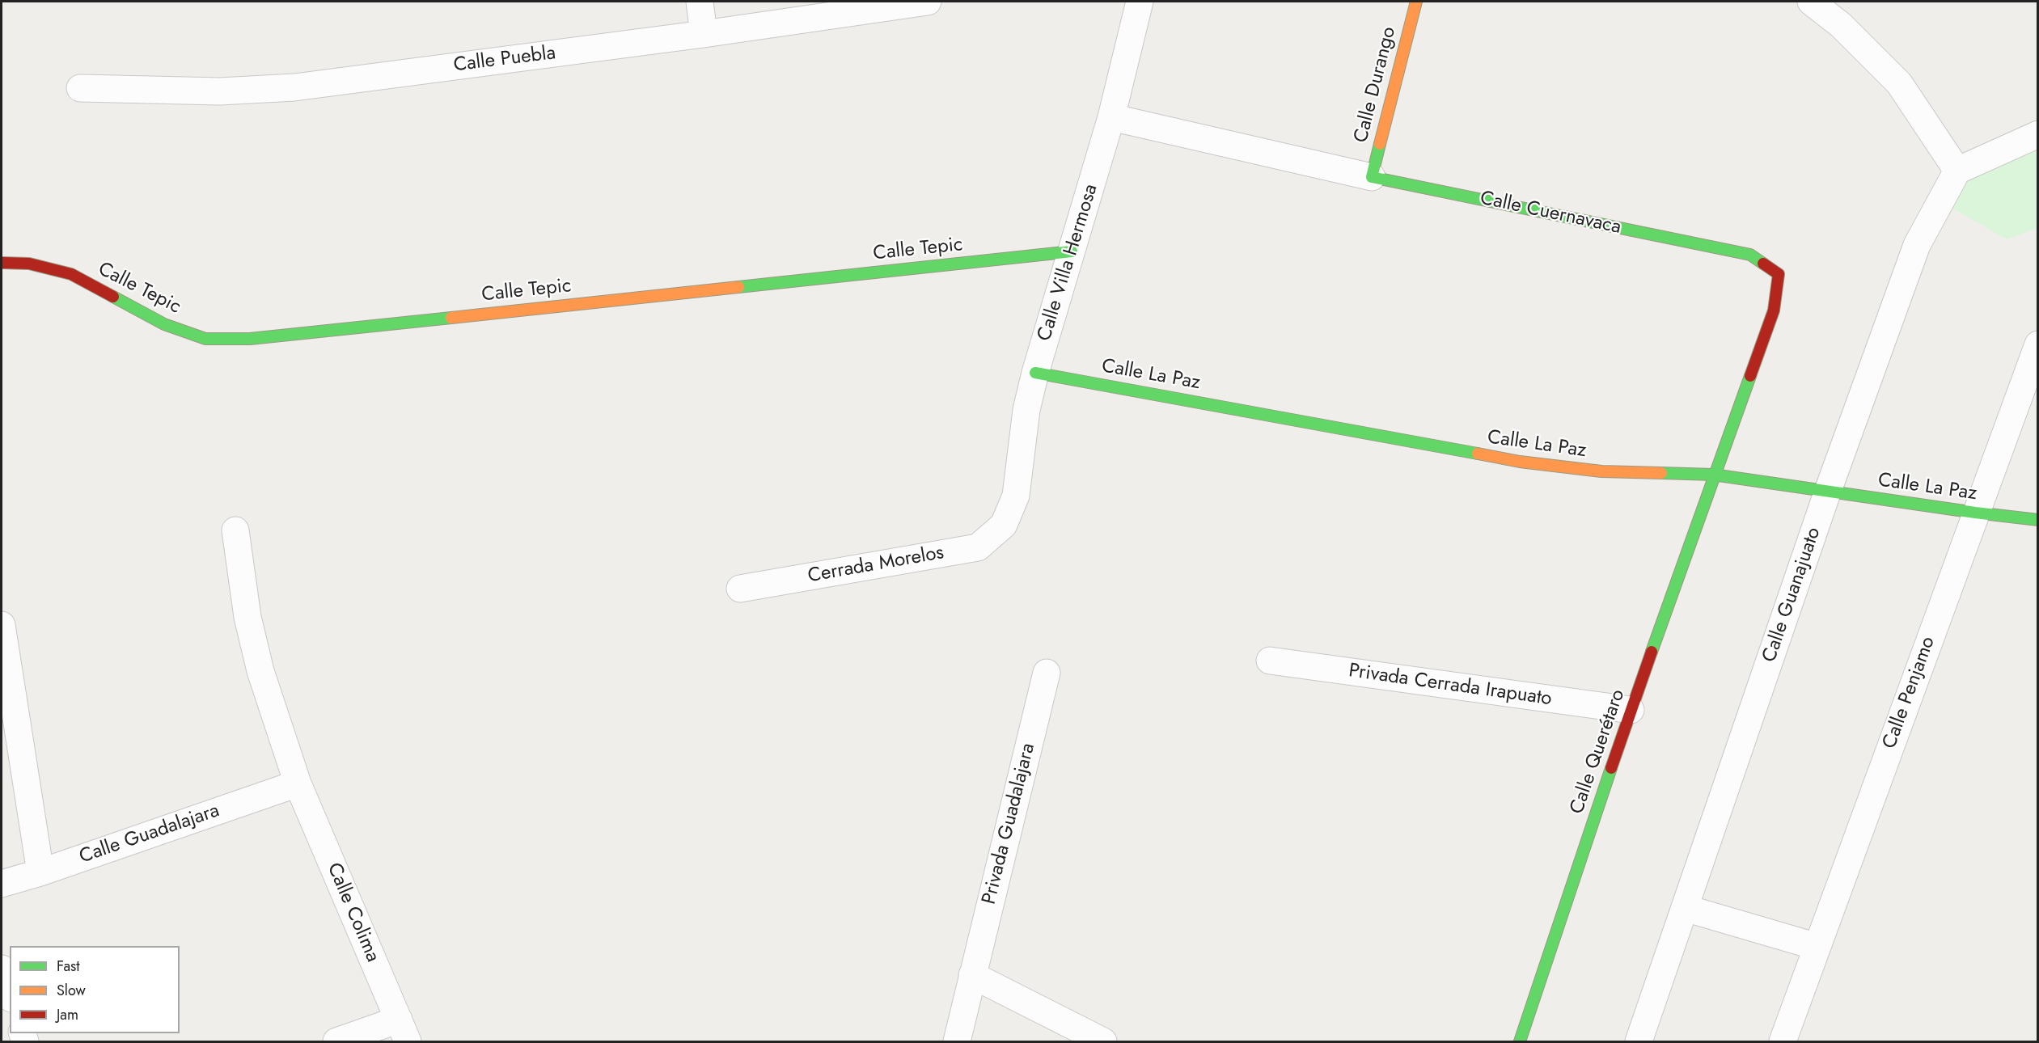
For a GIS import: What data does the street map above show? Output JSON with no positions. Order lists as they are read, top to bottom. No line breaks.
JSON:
{"streets":{"street":["Calle Puebla","Calle Durango","Calle Cuernavaca","Calle Tepic","Calle Villa Hermosa","Calle La Paz","Cerrada Morelos","Calle Guanajuato","Privada Cerrada Irapuato","Calle Penjamo","Calle Querétaro","Privada Guadalajara","Calle Guadalajara","Calle Colima"]},"crossings":[["Calle Durango","Calle Cuernavaca"],["Calle Cuernavaca","Calle Villa Hermosa"],["Calle Cuernavaca","Calle La Paz"],["Calle Cuernavaca","Calle Querétaro"],["Calle Tepic","Calle Villa Hermosa"],["Calle Villa Hermosa","Calle La Paz"],["Calle Villa Hermosa","Cerrada Morelos"],["Calle La Paz","Calle Guanajuato"],["Calle La Paz","Calle Penjamo"],["Calle La Paz","Calle Querétaro"],["Privada Cerrada Irapuato","Calle Querétaro"],["Calle Guadalajara","Calle Colima"]],"legend":["Fast","Slow","Jam"]}
